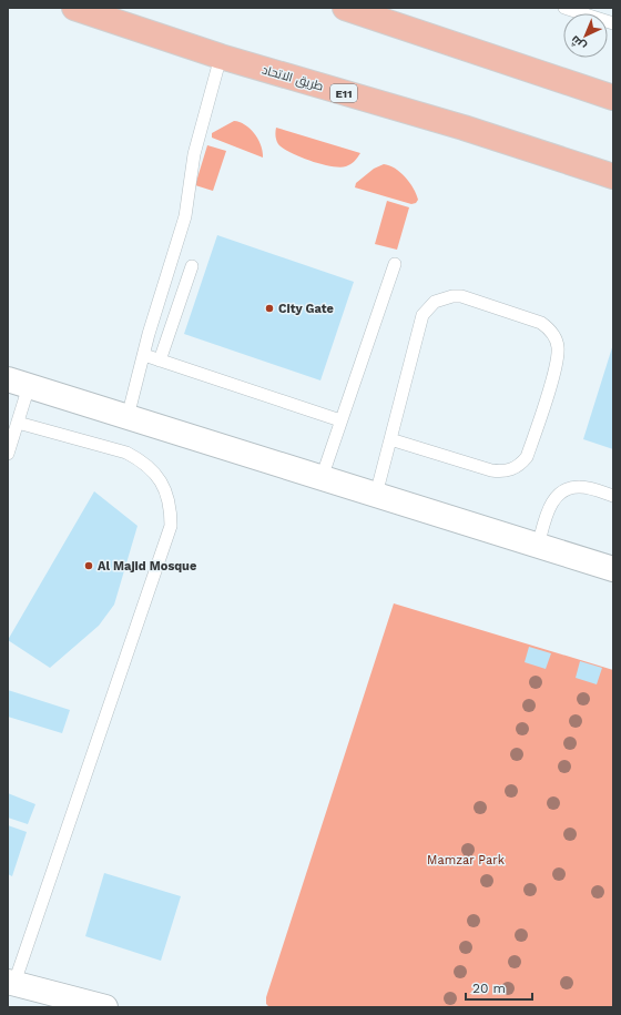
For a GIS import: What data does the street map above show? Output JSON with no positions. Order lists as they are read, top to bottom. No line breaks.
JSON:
{"streets":{"highway":["طريق الاتحاد","E11"]},"parks":["Mamzar Park"],"places":["City Gate","Al Majid Mosque"],"scale_bar":"20 m","north":"bottom left"}
